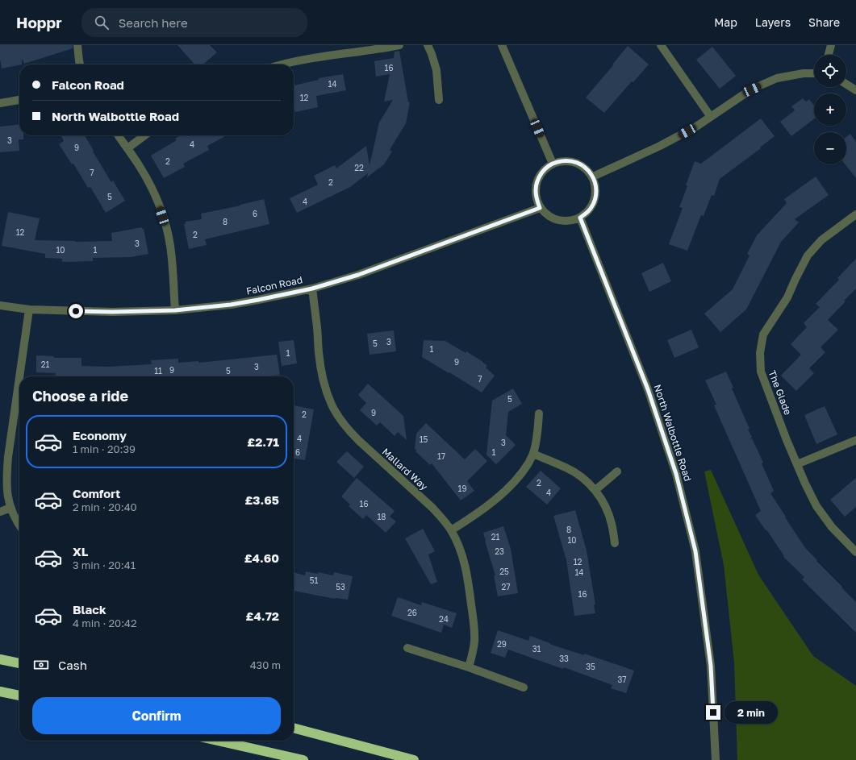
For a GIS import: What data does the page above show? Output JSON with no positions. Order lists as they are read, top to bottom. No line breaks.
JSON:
{"streets":{"street":["Falcon Road","The Glade","North Walbottle Road","Mallard Way"]},"crossings":[["Falcon Road","North Walbottle Road"],["Falcon Road","Mallard Way"]],"house_numbers":["16","14","12","3","4","9","2","22","7","2","5","4","6","8","12","2","3","10","1","3","5","1","1","9","21","3","9","11","5","7","5","9","2","4","15","3","6","1","17","2","19","4","16","18","8","21","10","23","12","25","14","51","53","27","16","26","24","29","31","33","35","37"],"page":{"header":"Hoppr","search":"Search here","nav":["Map","Layers","Share"],"map_buttons":["+","−"],"banner":["Falcon Road","North Walbottle Road"],"heading":"Choose a ride","list":[{"name":"Economy","note":"1 min · 20:39","value":"£2.71"},{"name":"Comfort","note":"2 min · 20:40","value":"£3.65"},{"name":"XL","note":"3 min · 20:41","value":"£4.60"},{"name":"Black","note":"4 min · 20:42","value":"£4.72"}],"pay":["Cash","430 m"],"buttons":"Confirm","bubble":"2 min"}}
